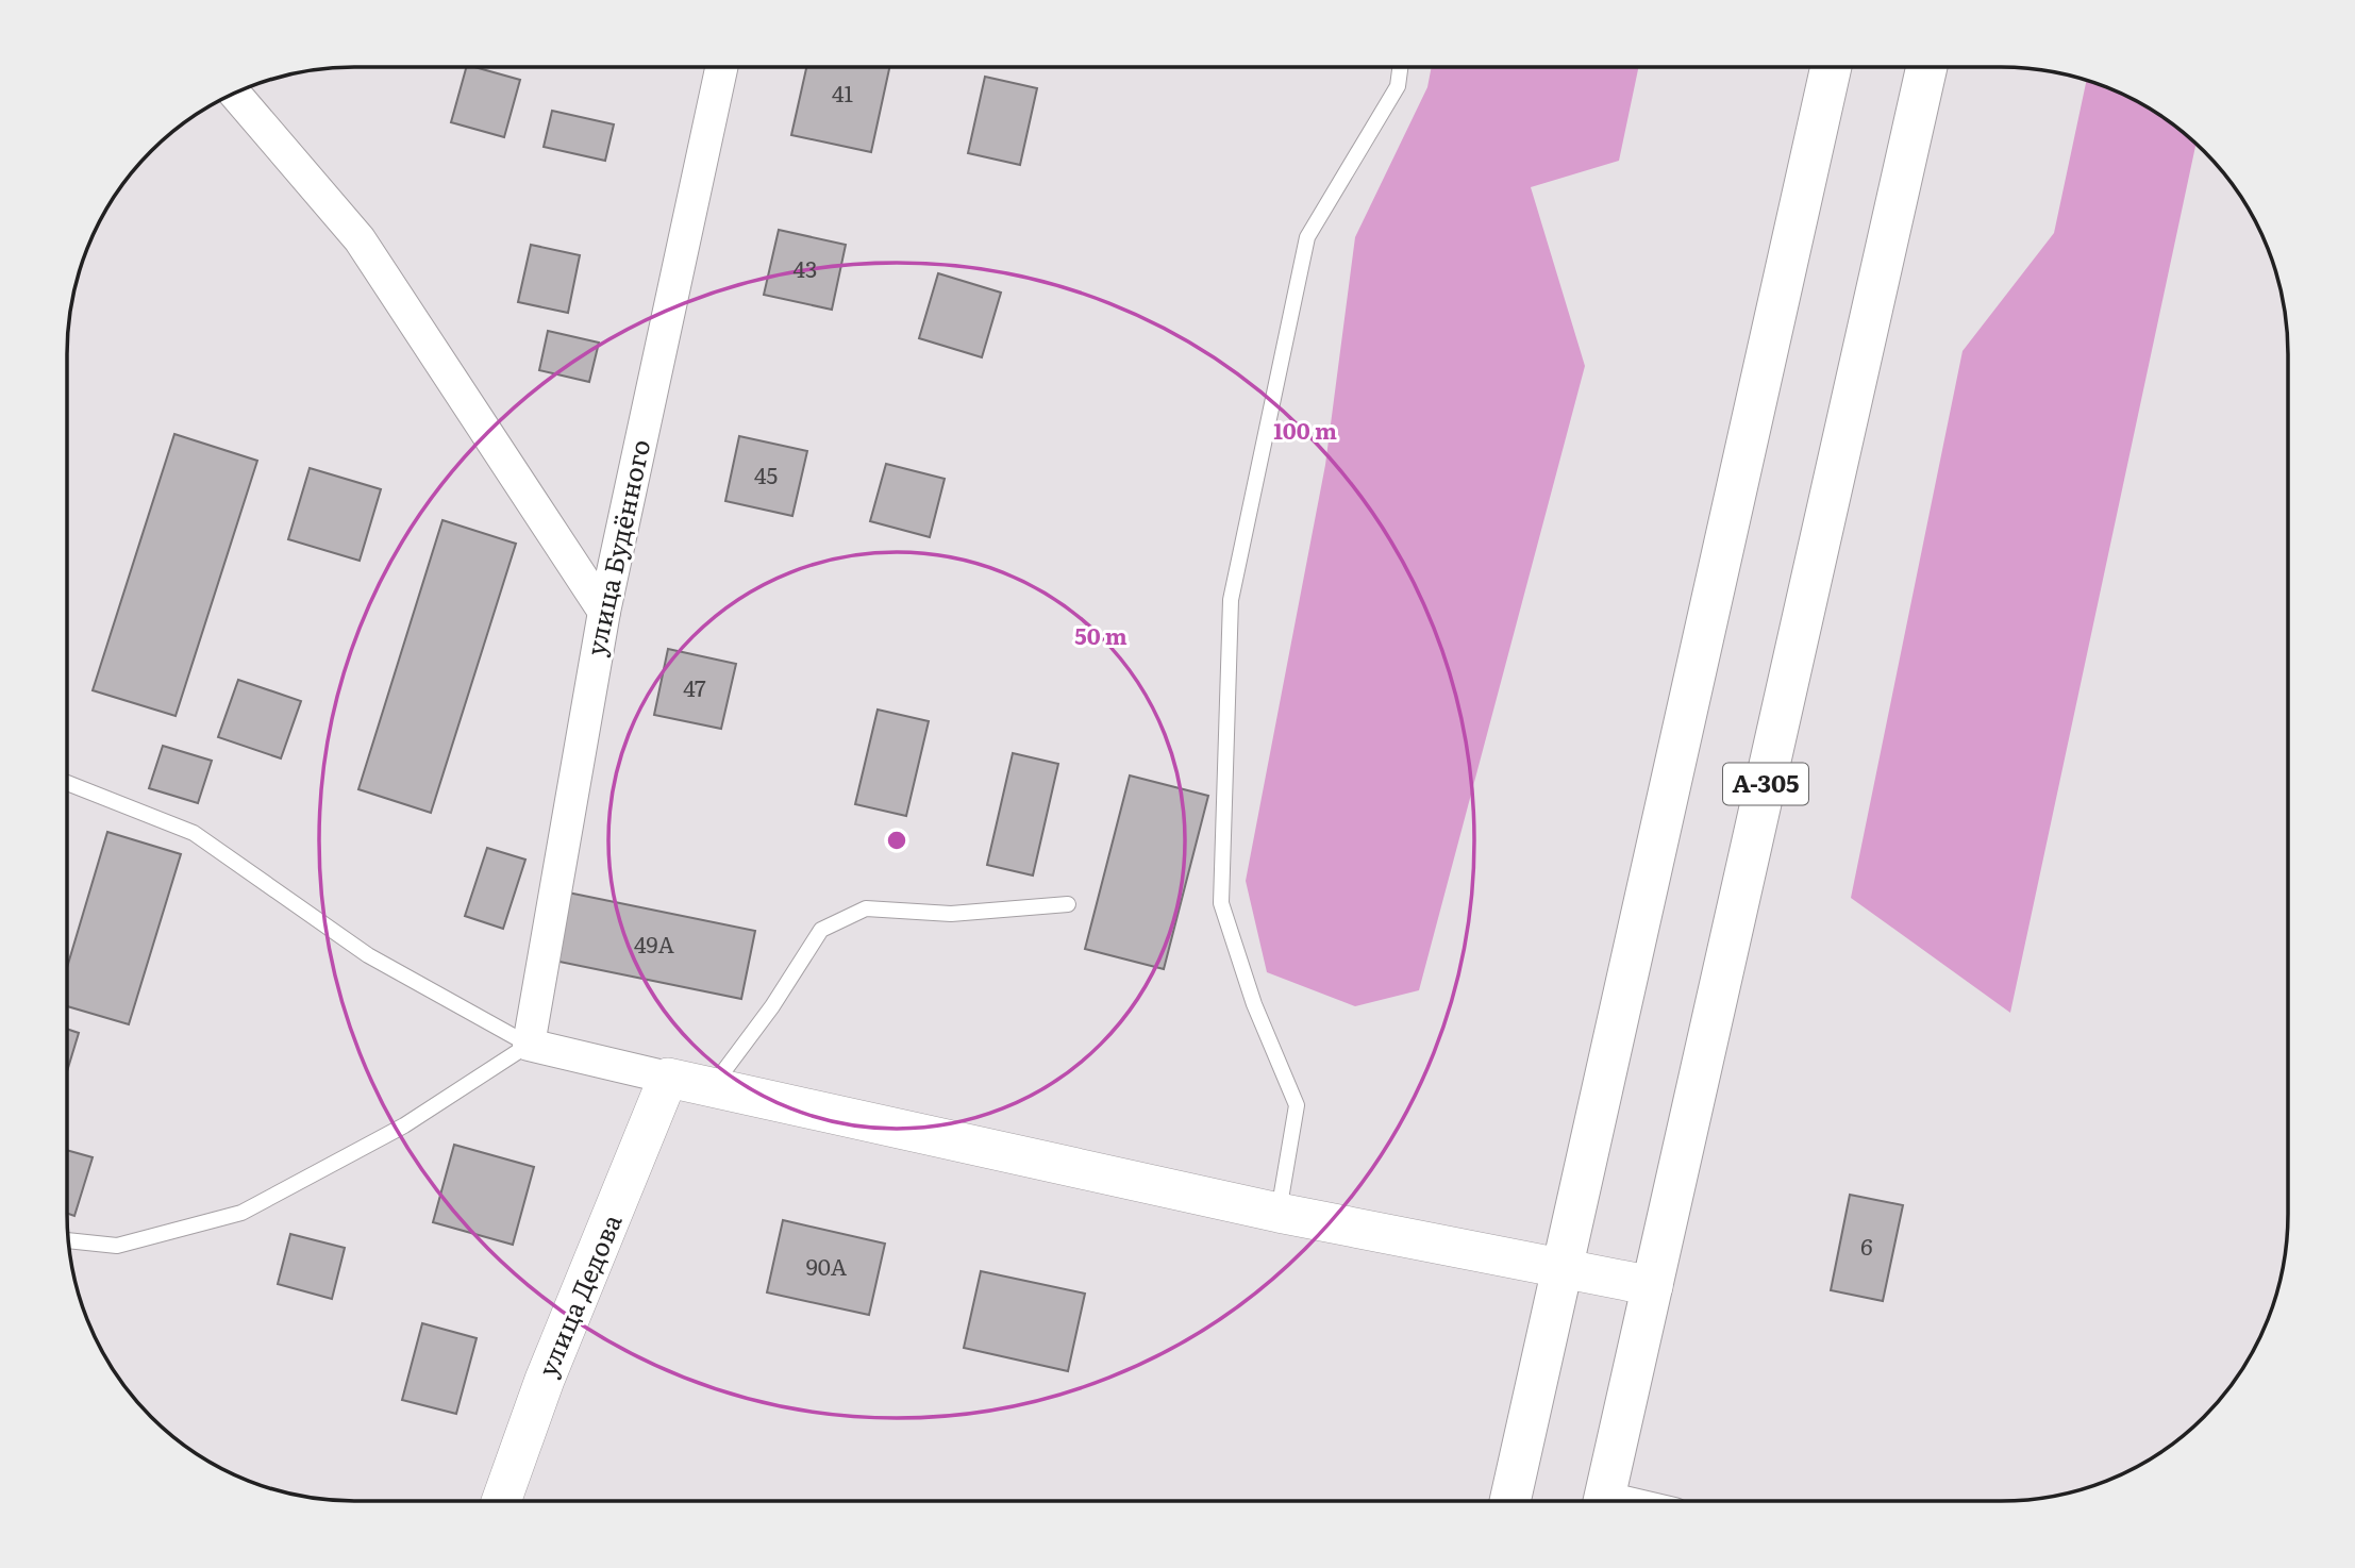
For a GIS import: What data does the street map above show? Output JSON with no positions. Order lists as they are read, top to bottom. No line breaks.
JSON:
{"streets":{"highway":["А-305"],"street":["улица Будённого","улица Дедова"]},"house_numbers":["41","43","45","47","49А","6","90А"],"rings":["100 m","50 m"]}
